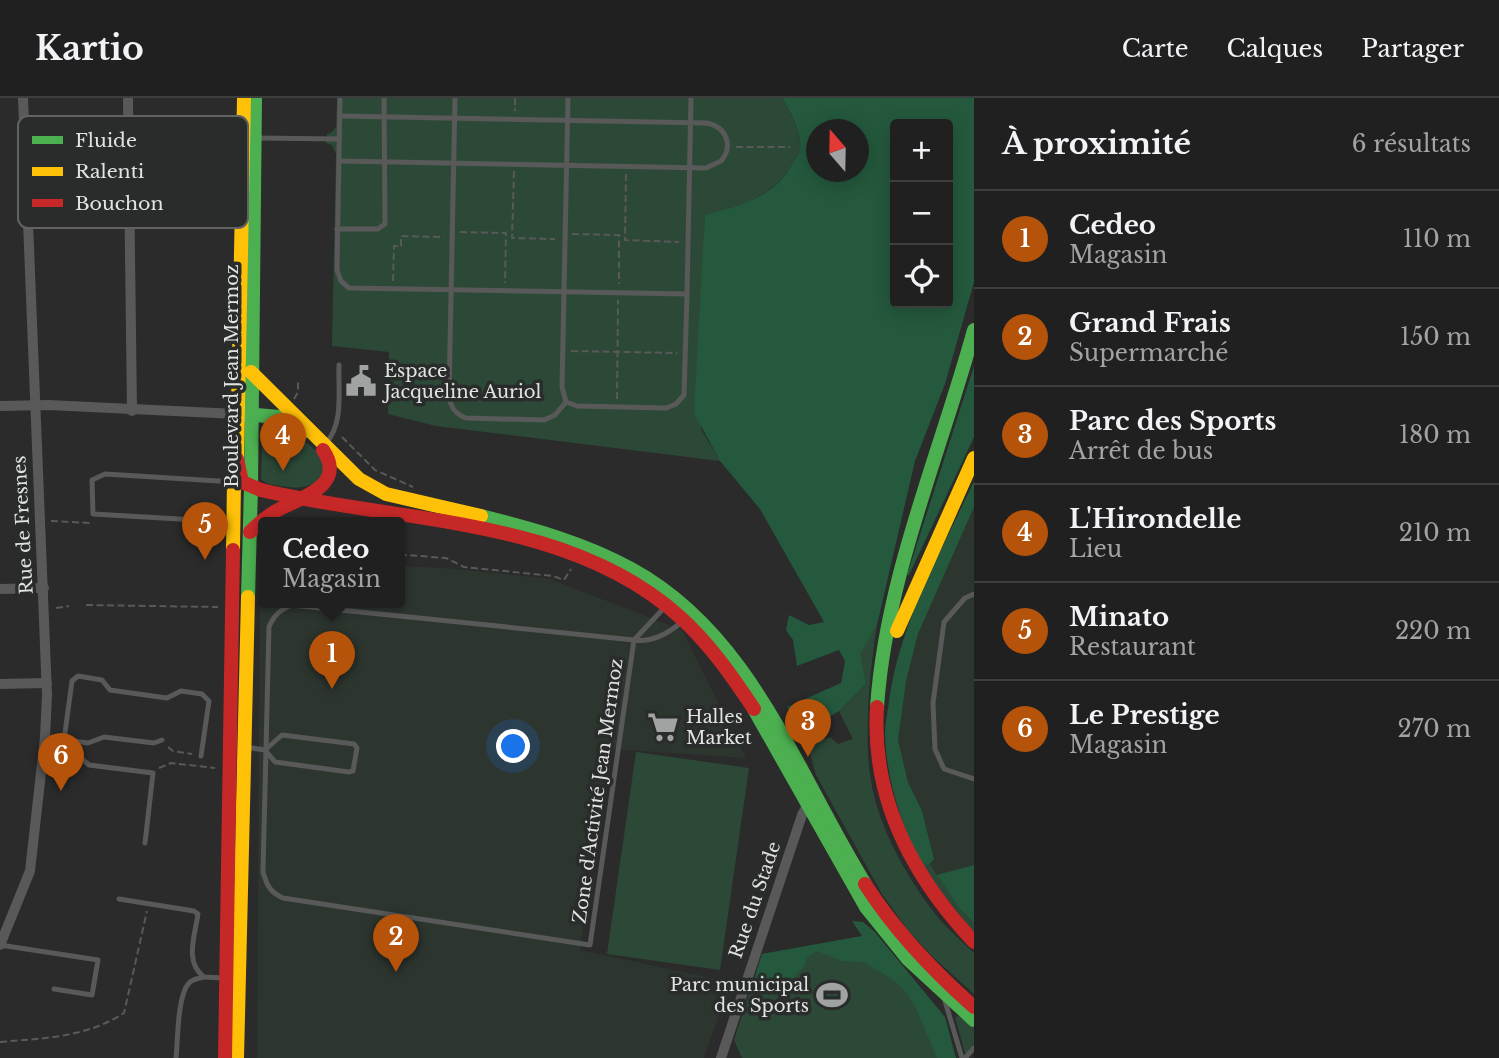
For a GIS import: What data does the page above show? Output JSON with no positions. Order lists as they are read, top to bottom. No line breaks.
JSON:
{"streets":{"main road":["Boulevard Jean Mermoz"],"street":["Rue de Fresnes","Rue du Stade"],"lane":["Zone d'Activité Jean Mermoz"]},"places":{"public building":["Espace Jacqueline Auriol"],"supermarket":["Halles Market"],"sports":["Parc municipal des Sports"]},"legend":["Fluide","Ralenti","Bouchon"],"north":"top","page":{"header":"Kartio","nav":["Carte","Calques","Partager"],"heading":["À proximité","6 résultats"],"map_buttons":["+","−"],"list":[{"mark":"1","name":"Cedeo","note":"Magasin","value":"110 m"},{"mark":"2","name":"Grand Frais","note":"Supermarché","value":"150 m"},{"mark":"3","name":"Parc des Sports","note":"Arrêt de bus","value":"180 m"},{"mark":"4","name":"L'Hirondelle","note":"Lieu","value":"210 m"},{"mark":"5","name":"Minato","note":"Restaurant","value":"220 m"},{"mark":"6","name":"Le Prestige","note":"Magasin","value":"270 m"}],"pins":["4","5","1","3","6","2"],"popup":["Cedeo","Magasin"]}}
